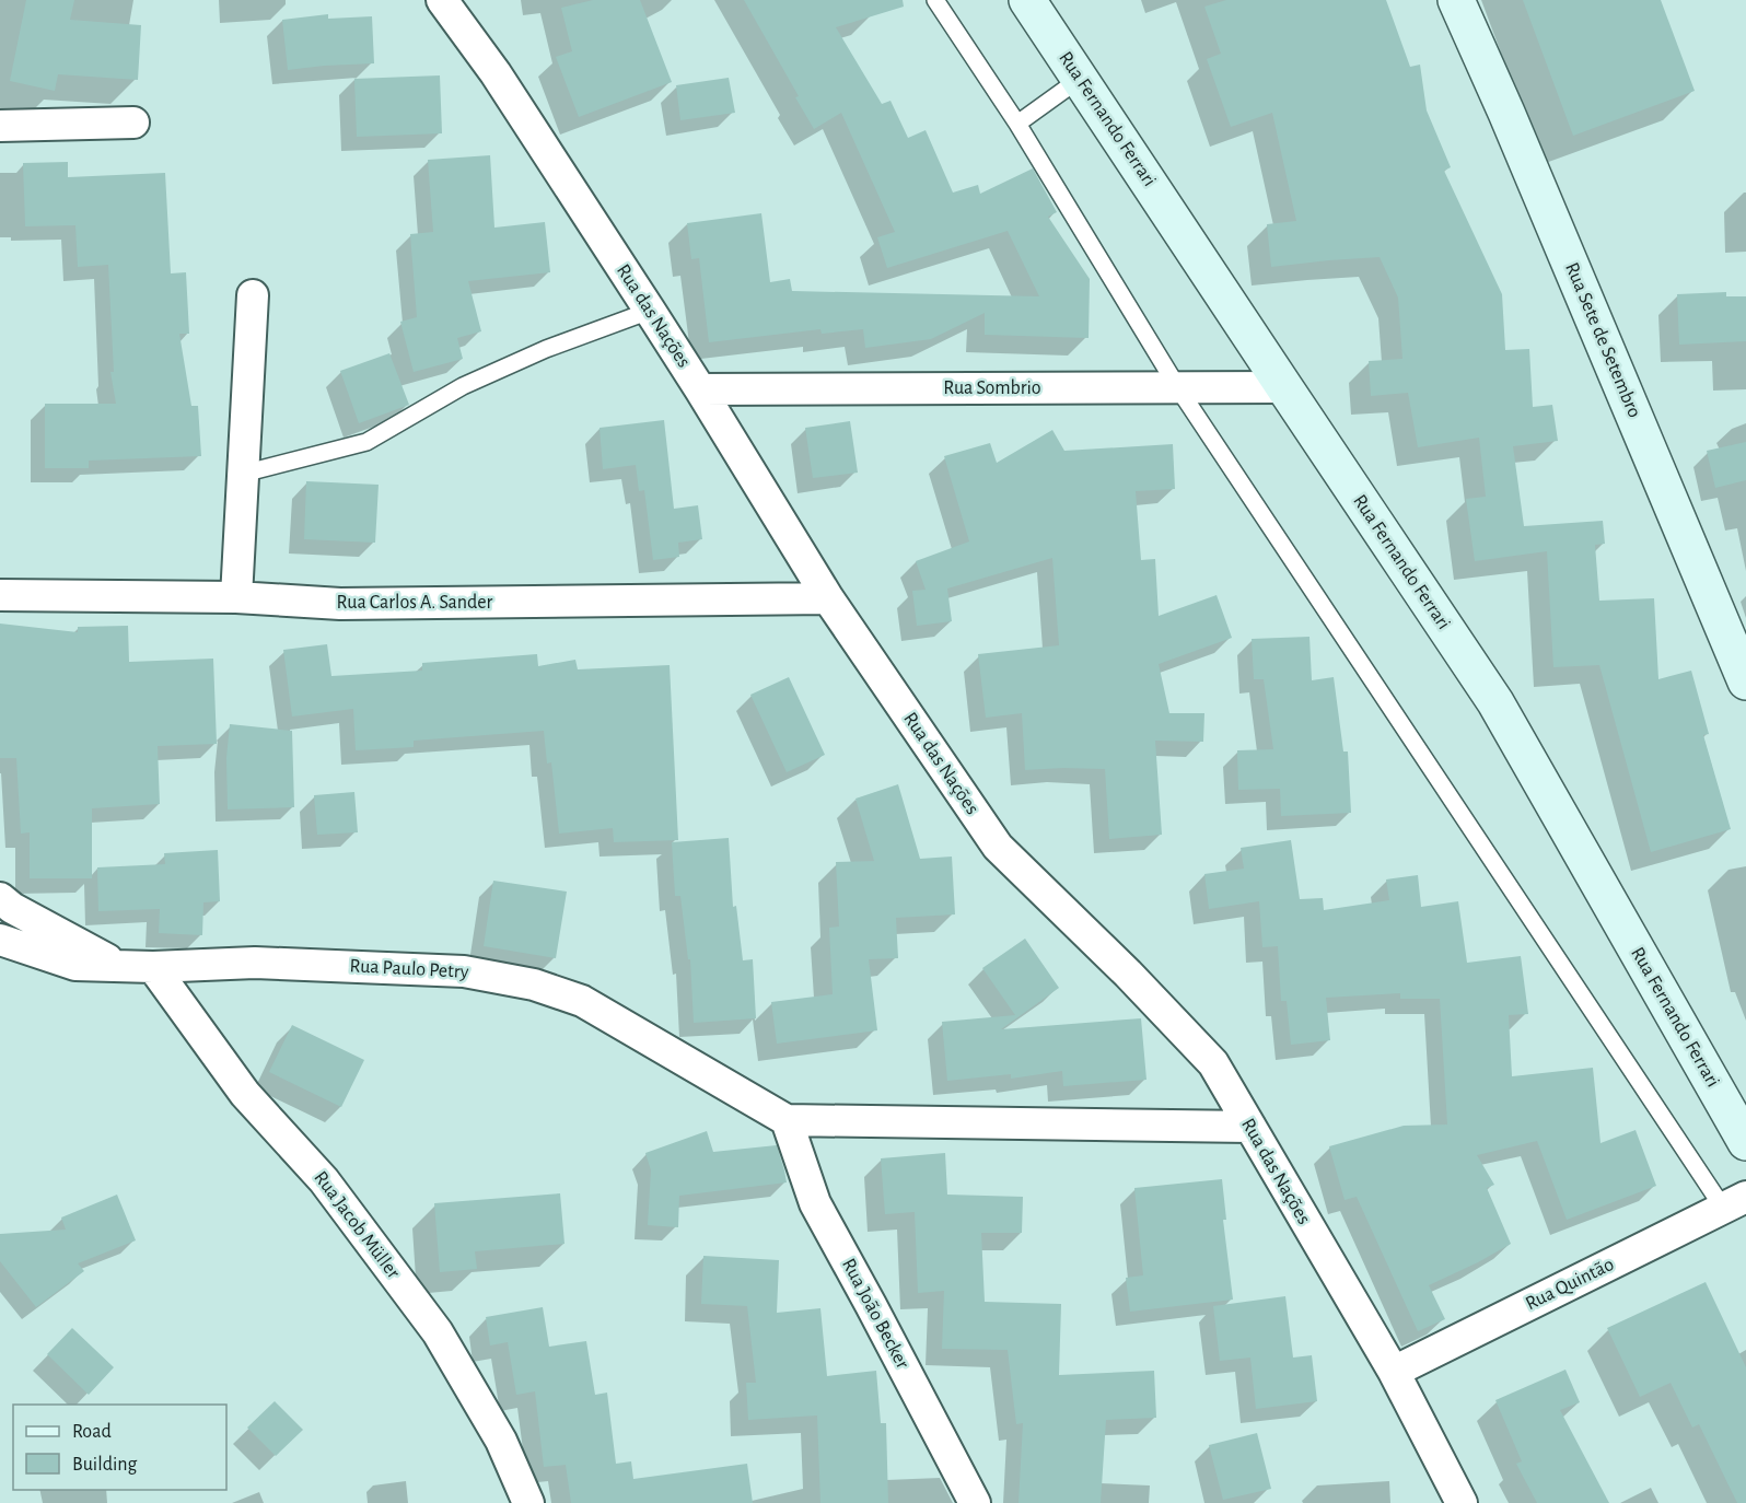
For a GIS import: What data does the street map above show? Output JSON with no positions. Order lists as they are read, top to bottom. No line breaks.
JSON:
{"streets":{"main road":["Rua Fernando Ferrari","Rua Sete de Setembro"],"street":["Rua das Nações","Rua Sombrio","Rua Carlos A. Sander","Rua Paulo Petry","Rua Jacob Müller","Rua Quintão","Rua João Becker"]},"crossings":[["Rua Fernando Ferrari","Rua Sombrio"],["Rua das Nações","Rua Sombrio"],["Rua das Nações","Rua Carlos A. Sander"],["Rua das Nações","Rua Quintão"],["Rua Paulo Petry","Rua Jacob Müller"],["Rua Paulo Petry","Rua João Becker"]],"legend":["Road","Building"]}
